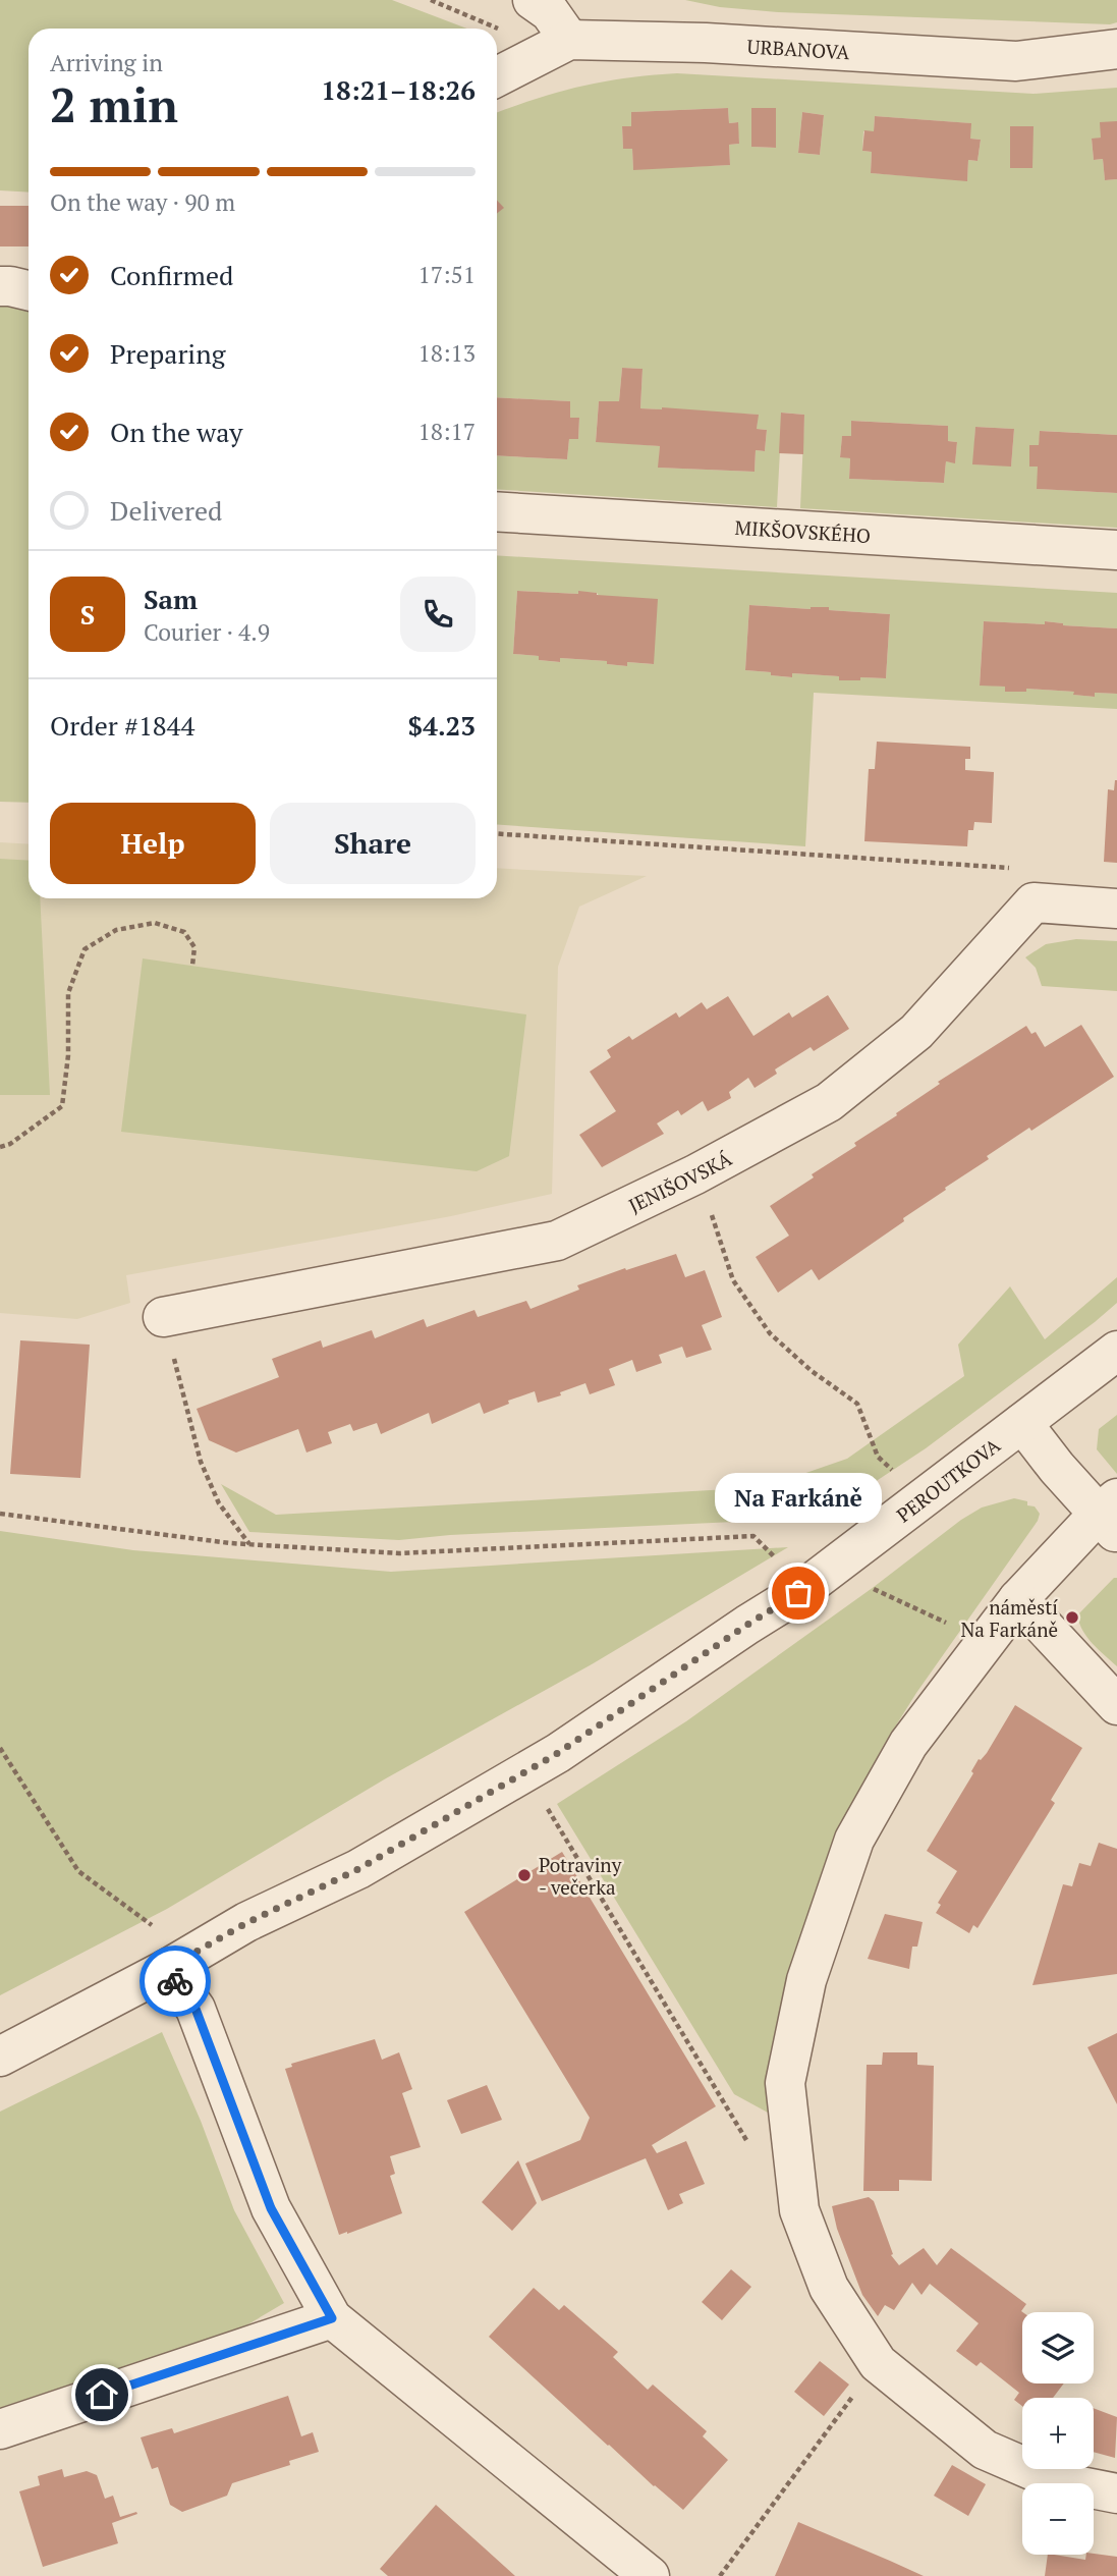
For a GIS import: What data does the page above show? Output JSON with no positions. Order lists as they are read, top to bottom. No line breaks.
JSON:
{"streets":{"street":["URBANOVA","MIKŠOVSKÉHO","JENIŠOVSKÁ","PEROUTKOVA"]},"places":["Na Farkáně","náměstí Na Farkáně","Potraviny - večerka"],"page":{"heading":["2 min","Arriving in","18:21–18:26"],"panel":["Sam","Courier · 4.9","Order #1844","$4.23"],"bar":"On the way · 90 m","list":[["Confirmed","17:51"],["Preparing","18:13"],["On the way","18:17"],"Delivered"],"round":"S","buttons":["Help","Share"],"bubble":"Na Farkáně","map_buttons":["+","−"]}}
